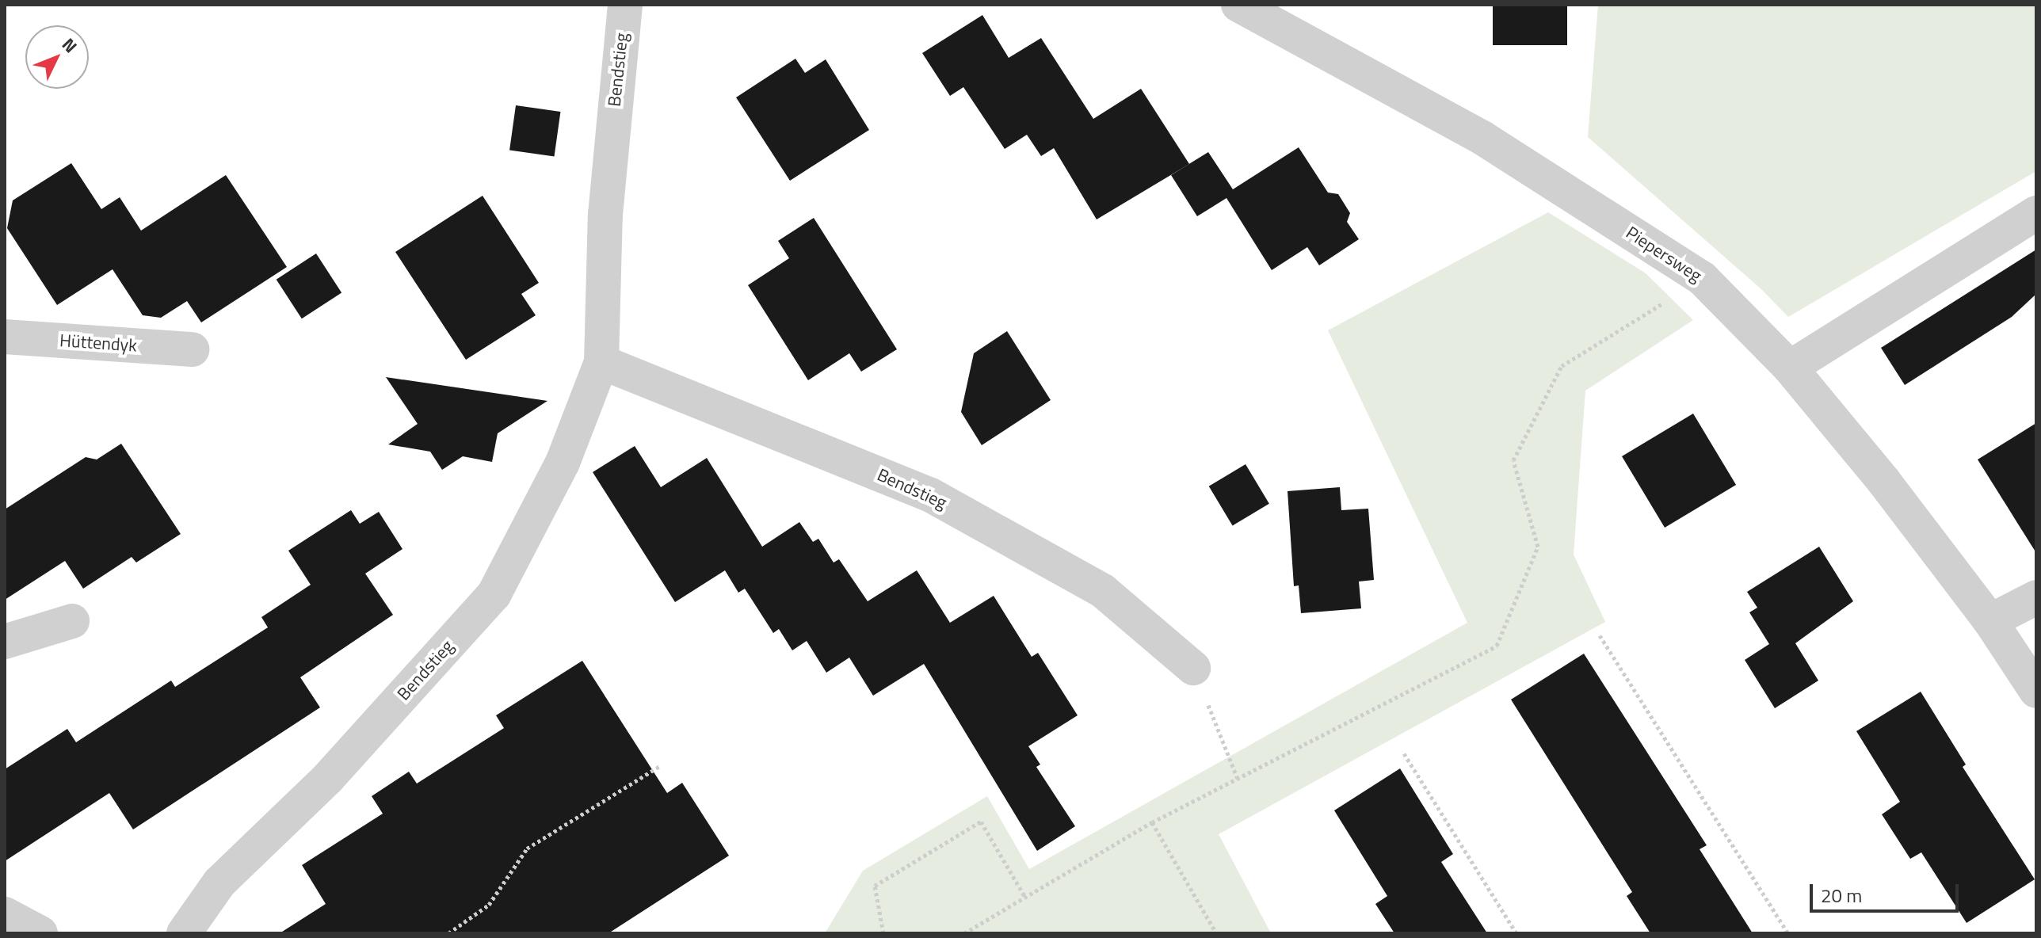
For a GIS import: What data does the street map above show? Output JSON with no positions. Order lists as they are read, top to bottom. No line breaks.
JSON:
{"streets":{"street":["Bendstieg","Piepersweg","Hüttendyk"]},"scale_bar":"20 m","north":"top right"}
